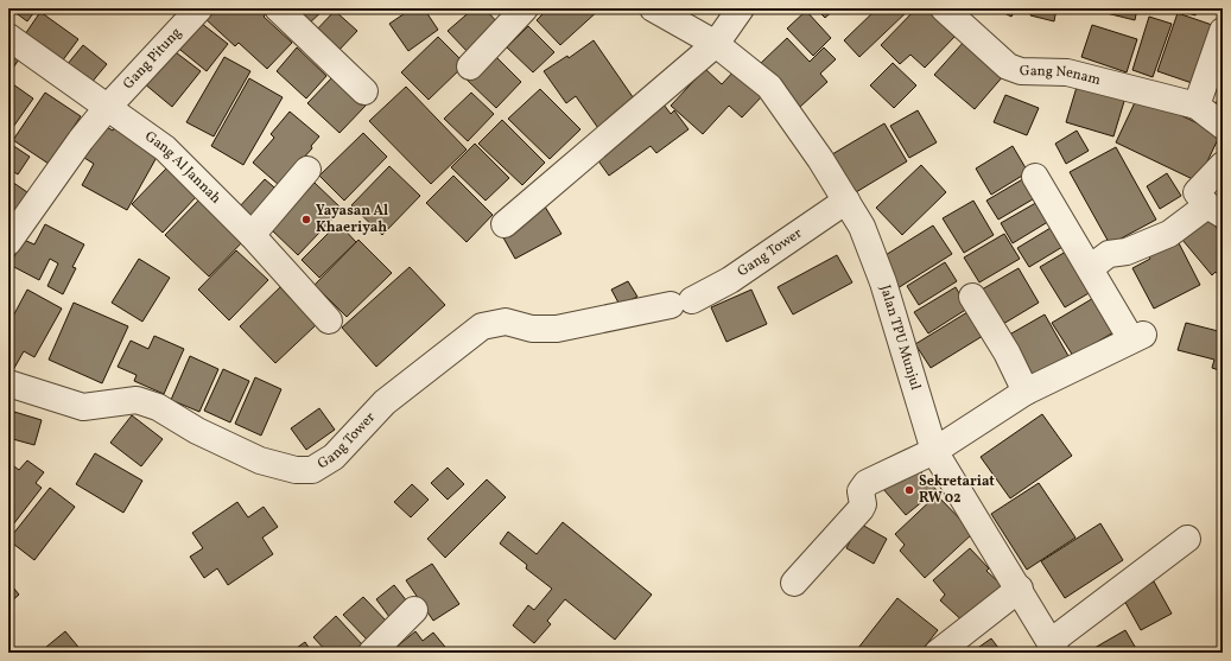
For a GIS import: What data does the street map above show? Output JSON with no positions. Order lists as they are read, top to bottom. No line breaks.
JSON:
{"streets":{"street":["Gang Pitung","Gang Nenam","Gang Al Jannah","Gang Tower","Jalan TPU Munjul"]},"crossings":[["Gang Pitung","Gang Al Jannah"],["Gang Tower","Jalan TPU Munjul"]],"places":["Yayasan Al Khaeriyah","Sekretariat RW 02"]}
